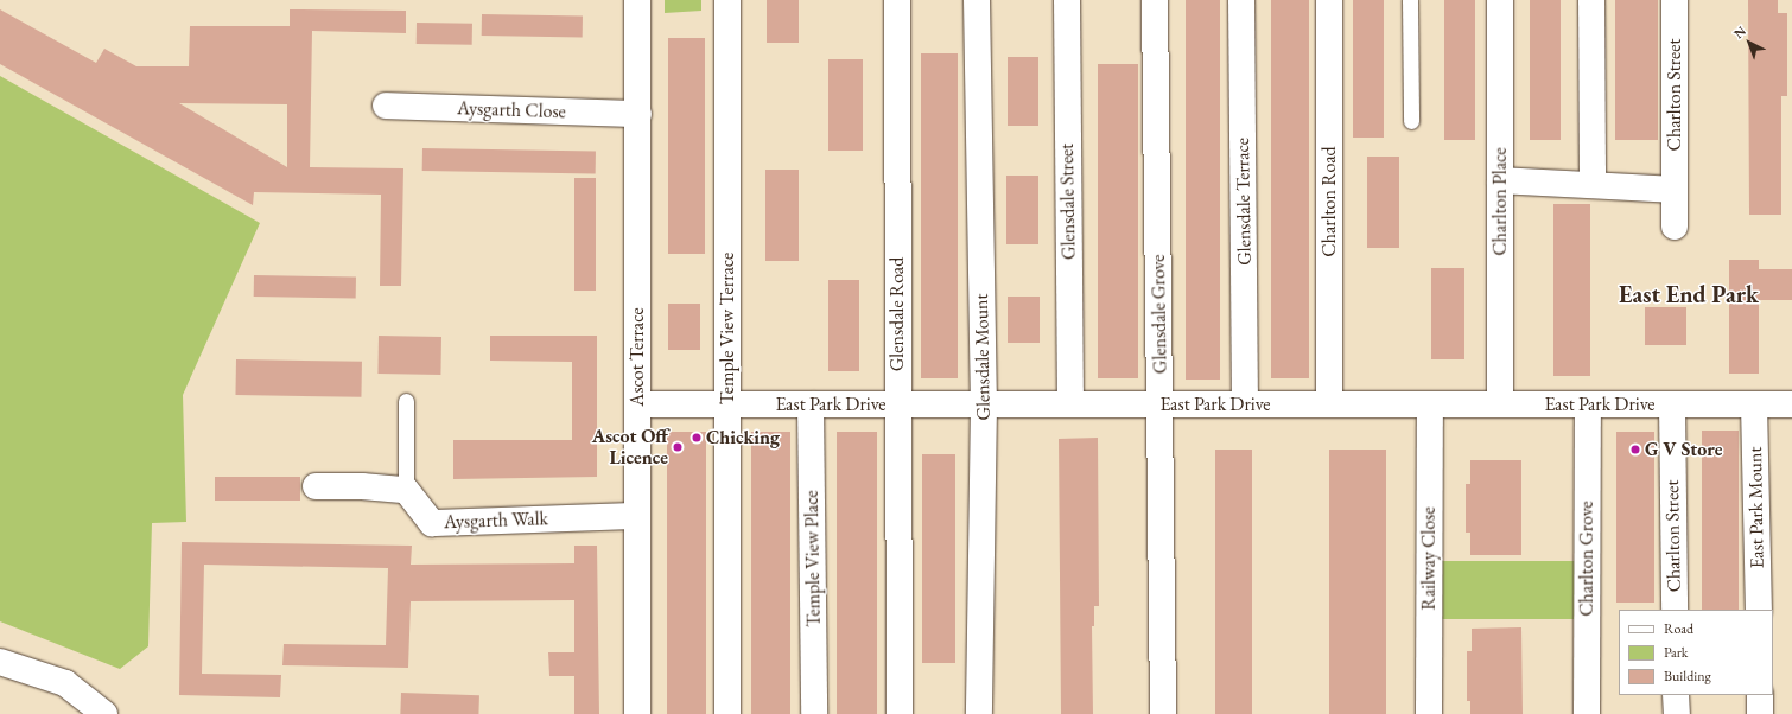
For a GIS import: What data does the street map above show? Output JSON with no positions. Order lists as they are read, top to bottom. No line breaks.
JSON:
{"streets":{"street":["Charlton Street","Aysgarth Close","Glensdale Street","Glensdale Terrace","Charlton Road","Charlton Place","Glensdale Road","Glensdale Grove","Temple View Terrace","Ascot Terrace","Glensdale Mount","East Park Drive","East Park Mount","Aysgarth Walk","Temple View Place","Railway Close","Charlton Grove"]},"crossings":[["Charlton Street","East Park Drive"],["Aysgarth Close","Ascot Terrace"],["Glensdale Street","East Park Drive"],["Glensdale Terrace","East Park Drive"],["Charlton Road","East Park Drive"],["Charlton Place","East Park Drive"],["Glensdale Road","East Park Drive"],["Glensdale Grove","East Park Drive"],["Temple View Terrace","East Park Drive"],["Ascot Terrace","East Park Drive"],["Ascot Terrace","Aysgarth Walk"],["Glensdale Mount","East Park Drive"],["East Park Drive","East Park Mount"],["East Park Drive","Temple View Place"],["East Park Drive","Railway Close"],["East Park Drive","Charlton Grove"]],"districts":["East End Park"],"places":["Chicking","Ascot Off Licence","G V Store"],"legend":["Road","Park","Building"],"north":"top left"}
